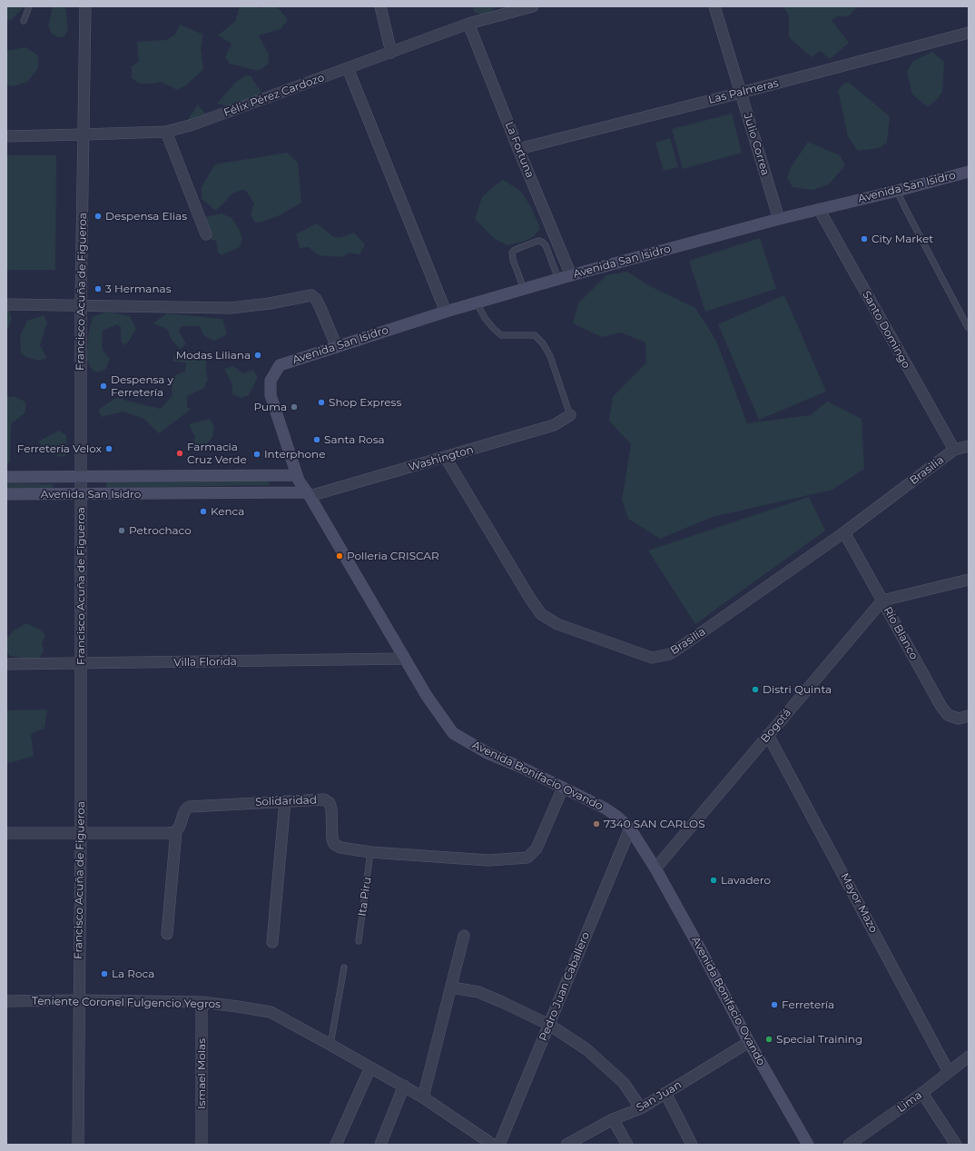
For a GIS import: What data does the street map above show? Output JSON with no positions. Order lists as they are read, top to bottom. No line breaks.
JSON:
{"streets":{"main road":["Avenida San Isidro","Avenida Bonifacio Ovando"],"street":["Las Palmeras","Félix Pérez Cardozo","Julio Correa","La Fortuna","Francisco Acuña de Figueroa","Santo Domingo","Washington","Brasilia","Río Blanco","Villa Florida","Bogotá","Solidaridad","Mayor Mazo","Pedro Juan Caballero","Teniente Coronel Fulgencio Yegros","Ismael Molas","San Juan","Lima"],"lane":["Ita Piru"]},"crossings":[["Las Palmeras","Julio Correa"],["Las Palmeras","La Fortuna"],["Félix Pérez Cardozo","La Fortuna"],["Félix Pérez Cardozo","Francisco Acuña de Figueroa"],["Julio Correa","Avenida San Isidro"],["La Fortuna","Avenida San Isidro"],["Avenida San Isidro","Francisco Acuña de Figueroa"],["Avenida San Isidro","Santo Domingo"],["Avenida San Isidro","Washington"],["Avenida San Isidro","Avenida Bonifacio Ovando"],["Francisco Acuña de Figueroa","Villa Florida"],["Francisco Acuña de Figueroa","Teniente Coronel Fulgencio Yegros"],["Santo Domingo","Brasilia"],["Washington","Brasilia"],["Washington","Avenida Bonifacio Ovando"],["Brasilia","Río Blanco"],["Río Blanco","Bogotá"],["Villa Florida","Avenida Bonifacio Ovando"],["Bogotá","Avenida Bonifacio Ovando"],["Bogotá","Mayor Mazo"],["Avenida Bonifacio Ovando","Solidaridad"],["Avenida Bonifacio Ovando","Pedro Juan Caballero"],["Avenida Bonifacio Ovando","San Juan"],["Solidaridad","Ita Piru"],["Mayor Mazo","Lima"],["Teniente Coronel Fulgencio Yegros","Ismael Molas"]],"places":["Despensa Elias","City Market","3 Hermanas","Modas Liliana","Despensa y Ferretería","Shop Express","Puma","Santa Rosa","Ferretería Velox","Farmacia Cruz Verde","Interphone","Kenca","Petrochaco","Polleria CRISCAR","Distri Quinta","7340 SAN CARLOS","Lavadero","La Roca","Ferretería","Special Training"]}
